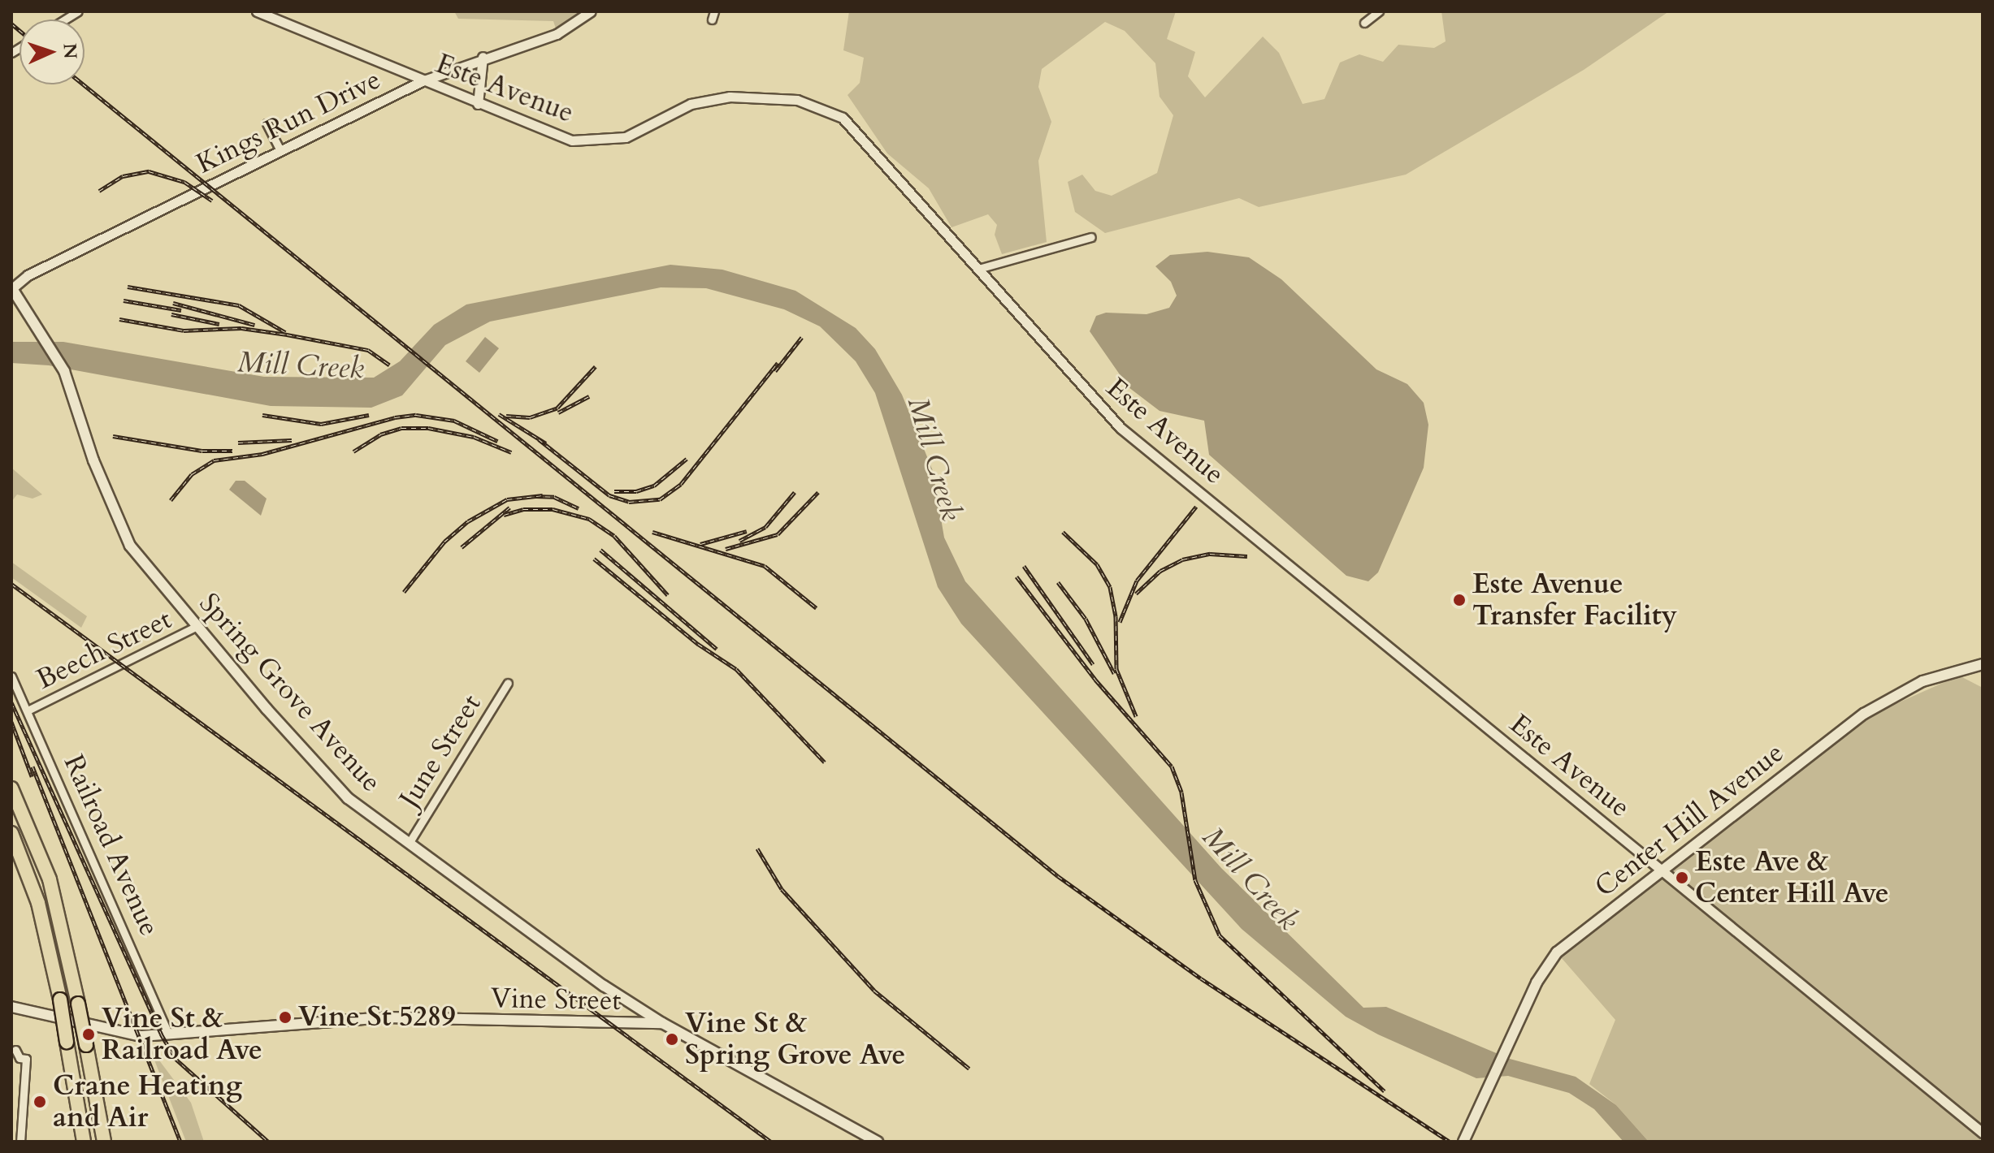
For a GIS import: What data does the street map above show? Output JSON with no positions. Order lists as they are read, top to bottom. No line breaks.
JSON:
{"streets":{"main road":["Spring Grove Avenue","Center Hill Avenue","Vine Street"],"street":["Este Avenue","Kings Run Drive","Beech Street","June Street","Railroad Avenue"]},"crossings":[["Este Avenue","Kings Run Drive"],["Este Avenue","Center Hill Avenue"],["Kings Run Drive","Spring Grove Avenue"],["Beech Street","Spring Grove Avenue"],["Beech Street","Railroad Avenue"],["Spring Grove Avenue","June Street"],["Spring Grove Avenue","Vine Street"],["Railroad Avenue","Vine Street"]],"water":["Mill Creek"],"places":["Este Avenue Transfer Facility","Este Ave & Center Hill Ave","Vine St 5289","Vine St & Railroad Ave","Vine St & Spring Grove Ave","Crane Heating and Air"],"north":"right"}
